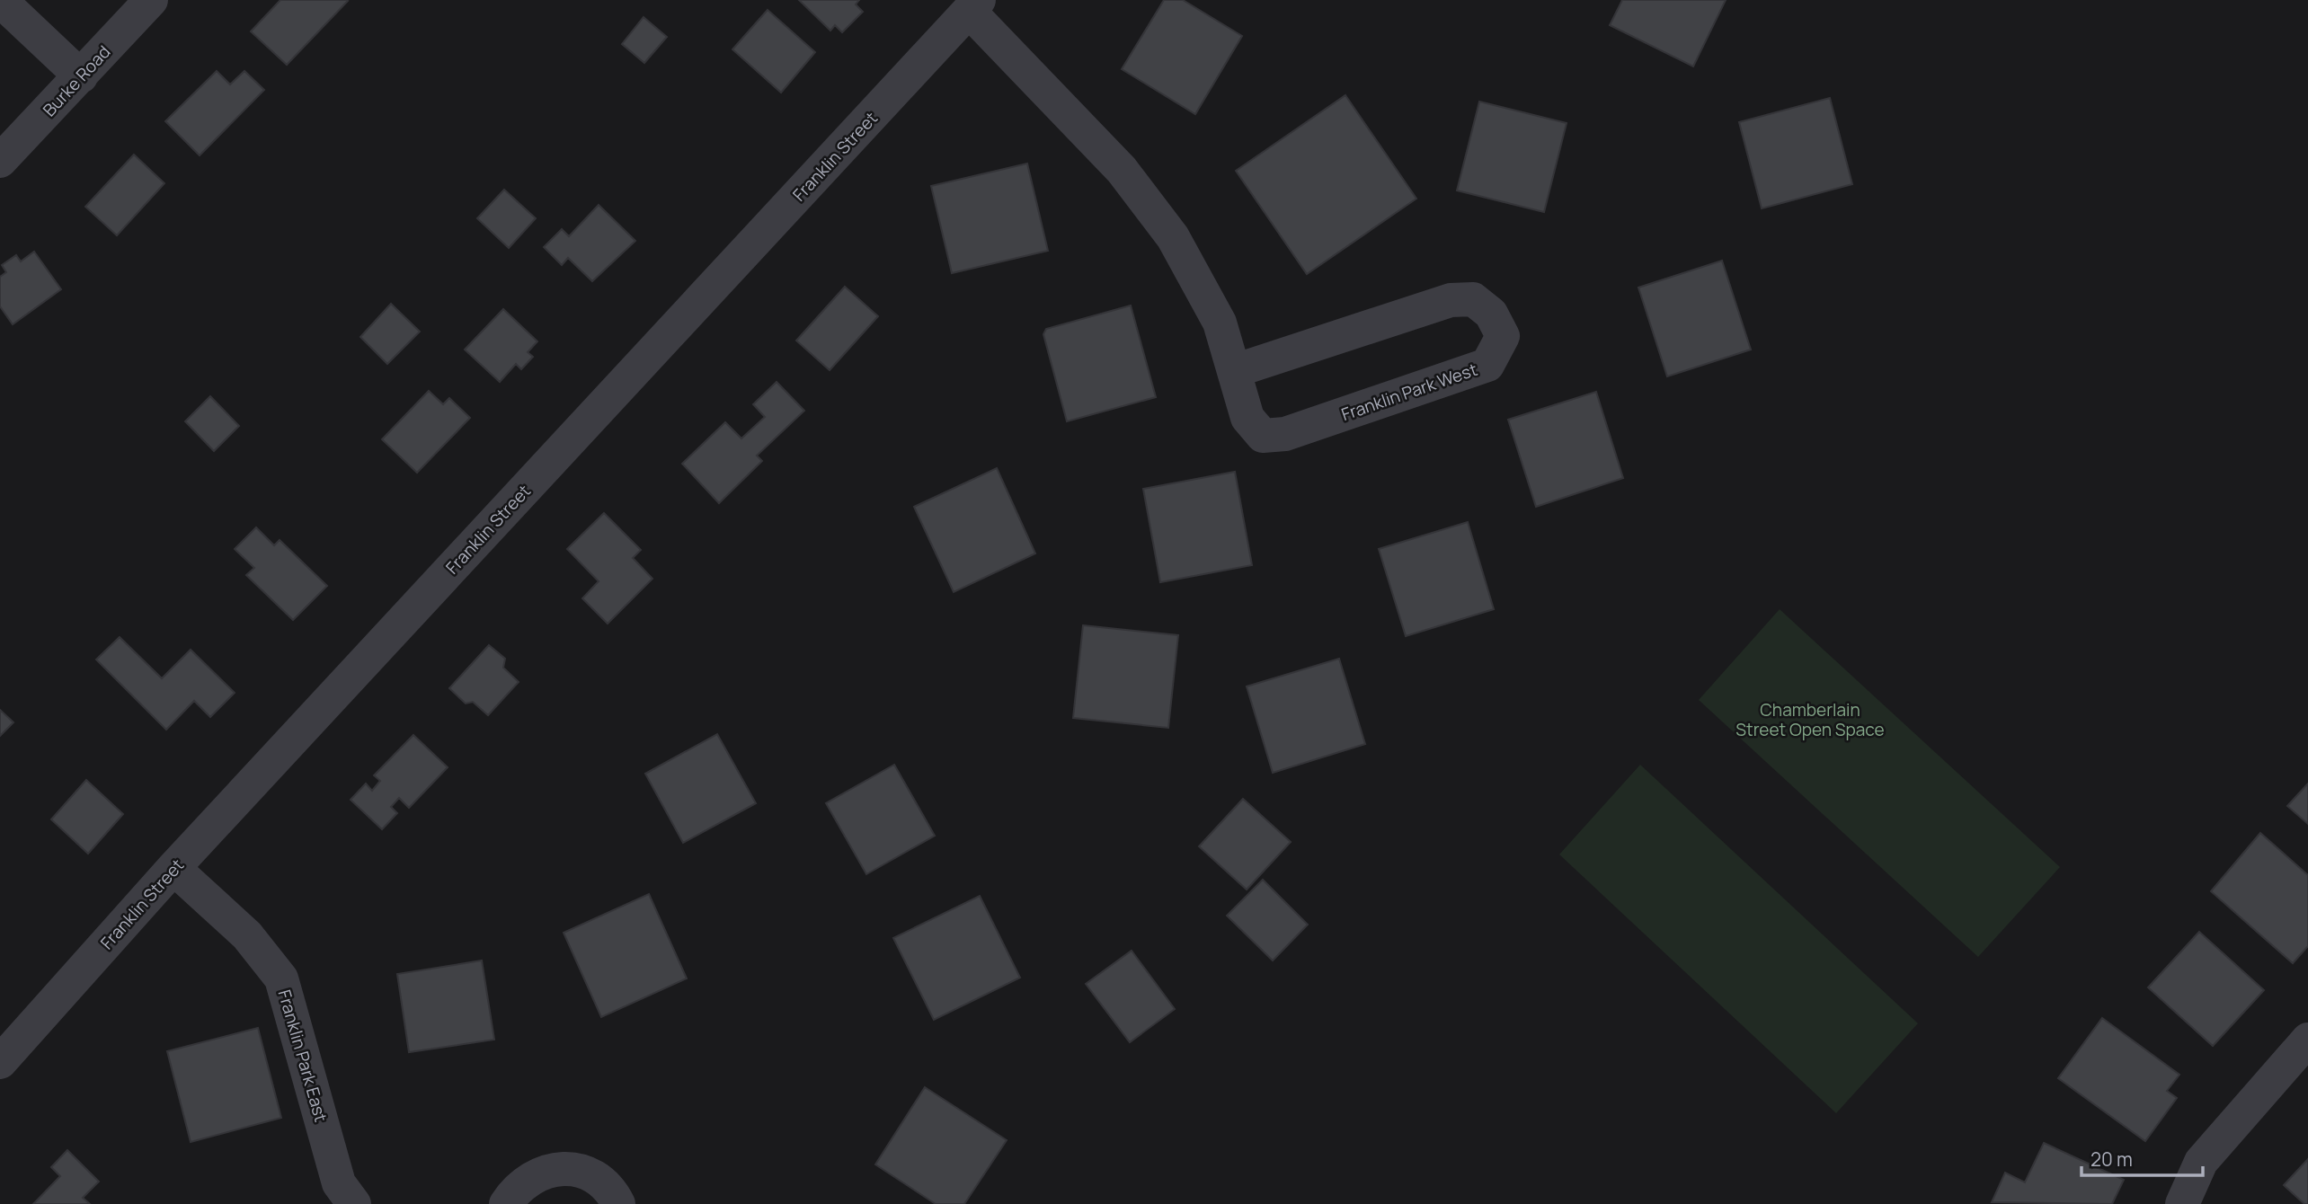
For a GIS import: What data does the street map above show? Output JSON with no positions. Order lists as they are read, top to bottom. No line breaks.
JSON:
{"streets":{"street":["Burke Road","Franklin Street","Franklin Park West","Franklin Park East"]},"crossings":[["Franklin Street","Franklin Park West"],["Franklin Street","Franklin Park East"]],"parks":["Chamberlain Street Open Space"],"scale_bar":"20 m"}
